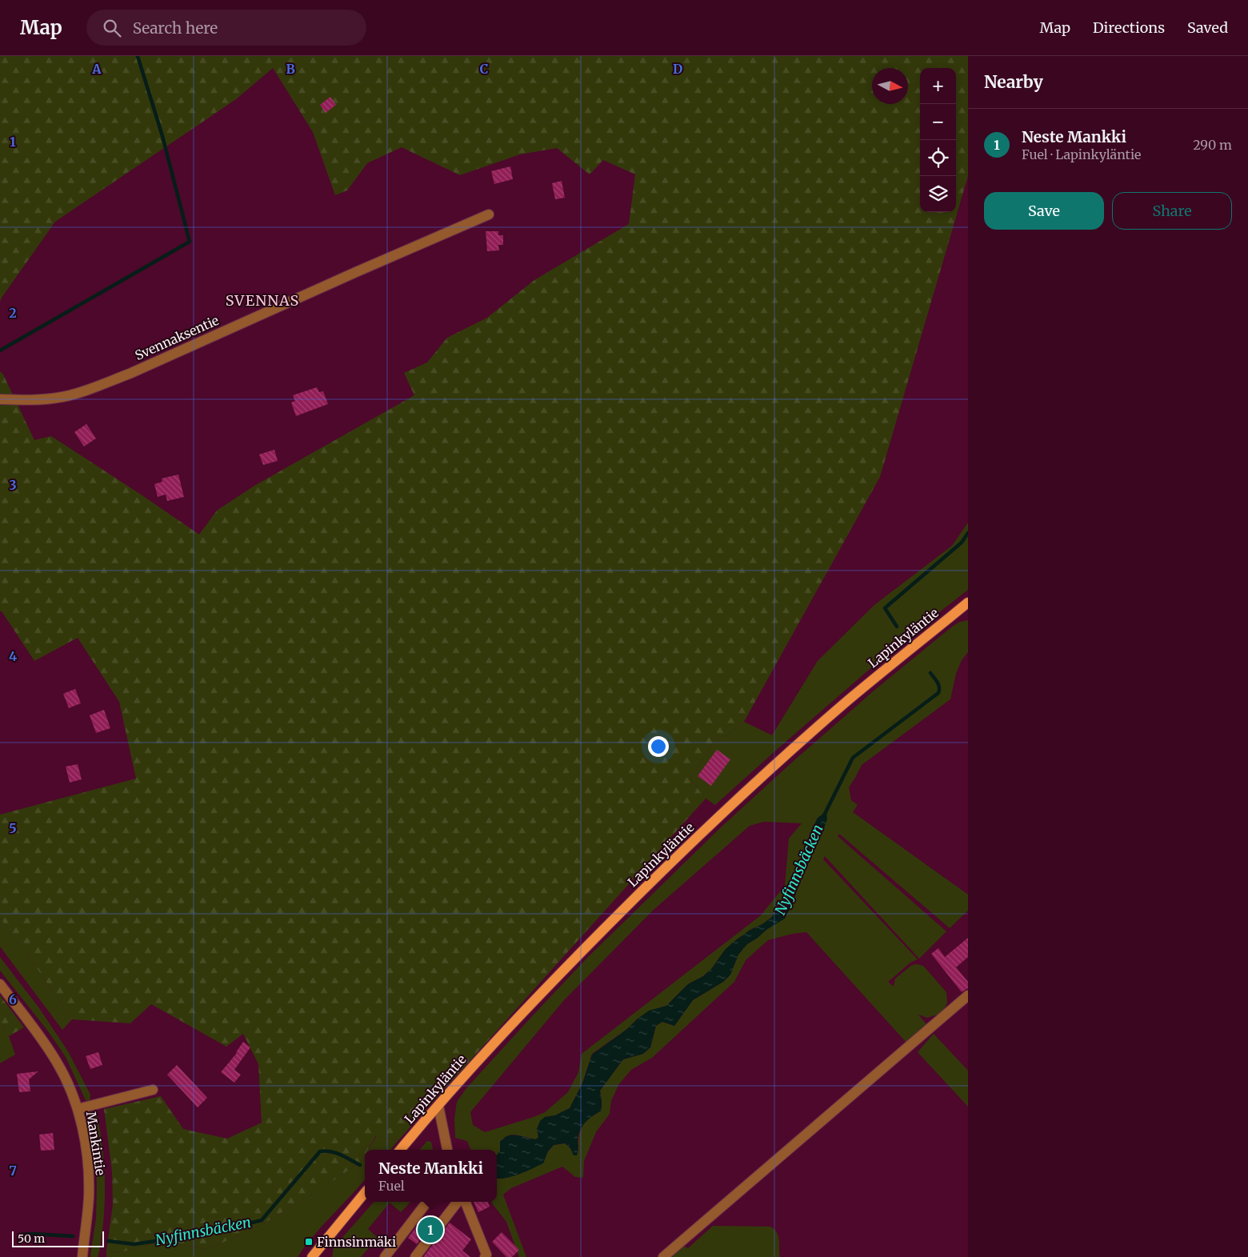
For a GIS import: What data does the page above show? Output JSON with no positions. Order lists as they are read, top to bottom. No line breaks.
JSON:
{"streets":{"main road":["Lapinkyläntie"],"street":["Svennaksentie","Mankintie"]},"districts":["SVENNAS"],"water":["Nyfinnsbäcken"],"places":{"transit":["Finnsinmäki"]},"scale_bar":"50 m","north":"right","page":{"header":"Map","search":"Search here","nav":["Map","Directions","Saved"],"heading":"Nearby","map_buttons":["+","−"],"list":[{"mark":"1","name":"Neste Mankki","note":"Fuel · Lapinkyläntie","value":"290 m"}],"buttons":["Save","Share"],"popup":["Neste Mankki","Fuel"],"pins":"1","scale":"50 m"},"grid":{"columns":["A","B","C","D"],"rows":["1","2","3","4","5","6","7"]}}
